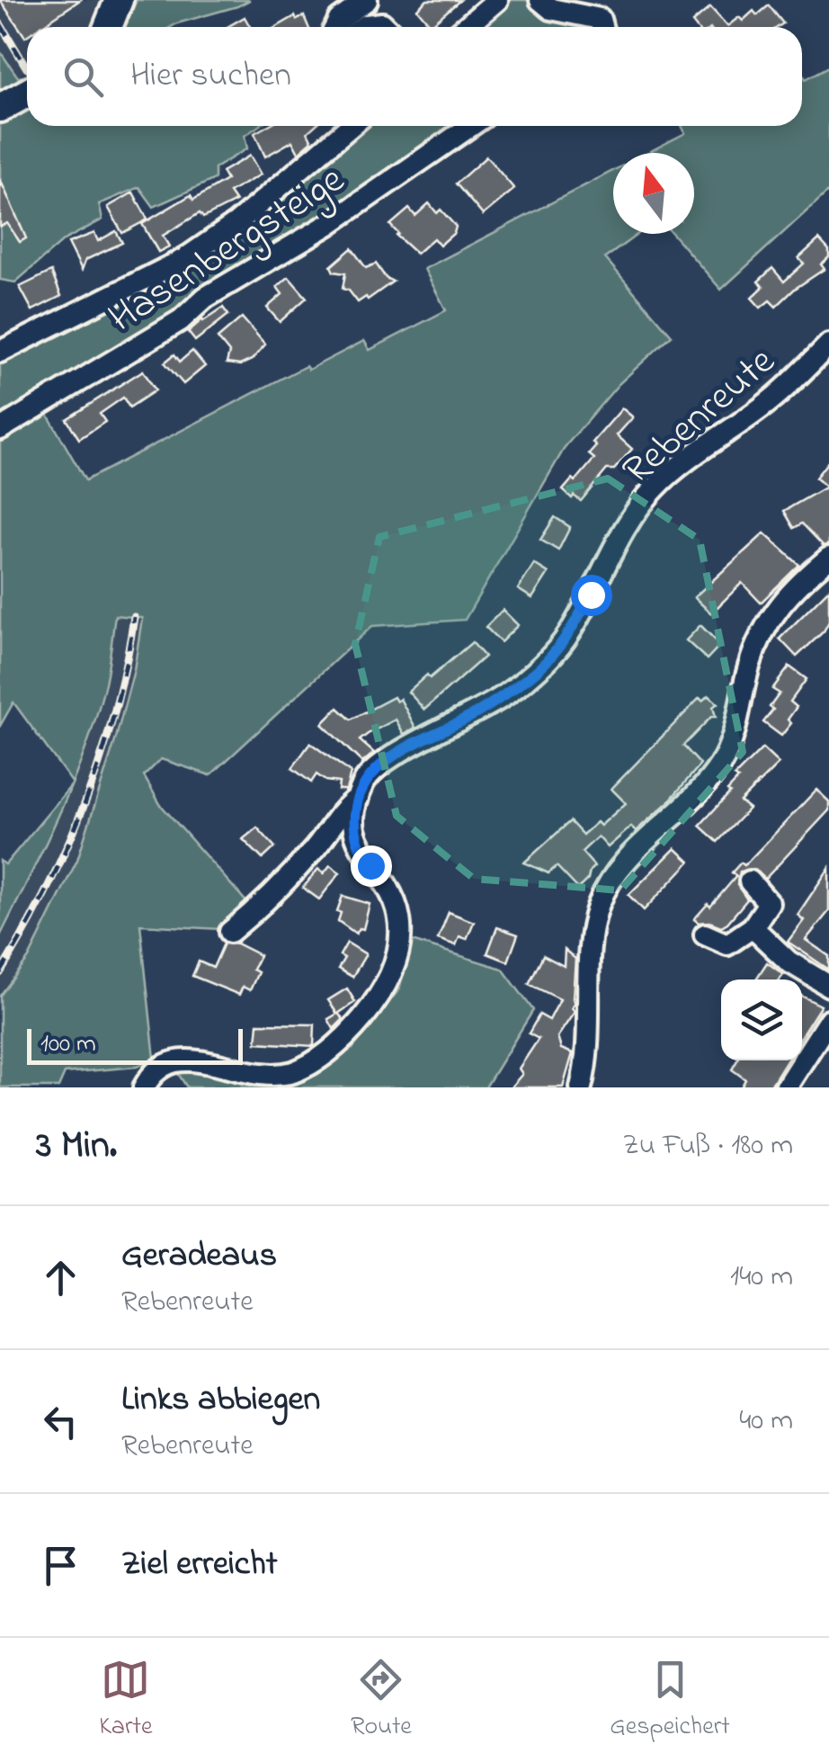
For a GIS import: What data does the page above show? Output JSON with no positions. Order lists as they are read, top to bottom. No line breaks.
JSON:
{"streets":{"street":["Hasenbergsteige","Rebenreute"]},"scale_bar":"100 m","north":"top","page":{"search":"Hier suchen","scale":"100 m","heading":["3 Min.","Zu Fuß · 180 m"],"list":[["Geradeaus","Rebenreute","140 m"],["Links abbiegen","Rebenreute","40 m"],"Ziel erreicht"],"nav":["Karte","Route","Gespeichert"]}}
